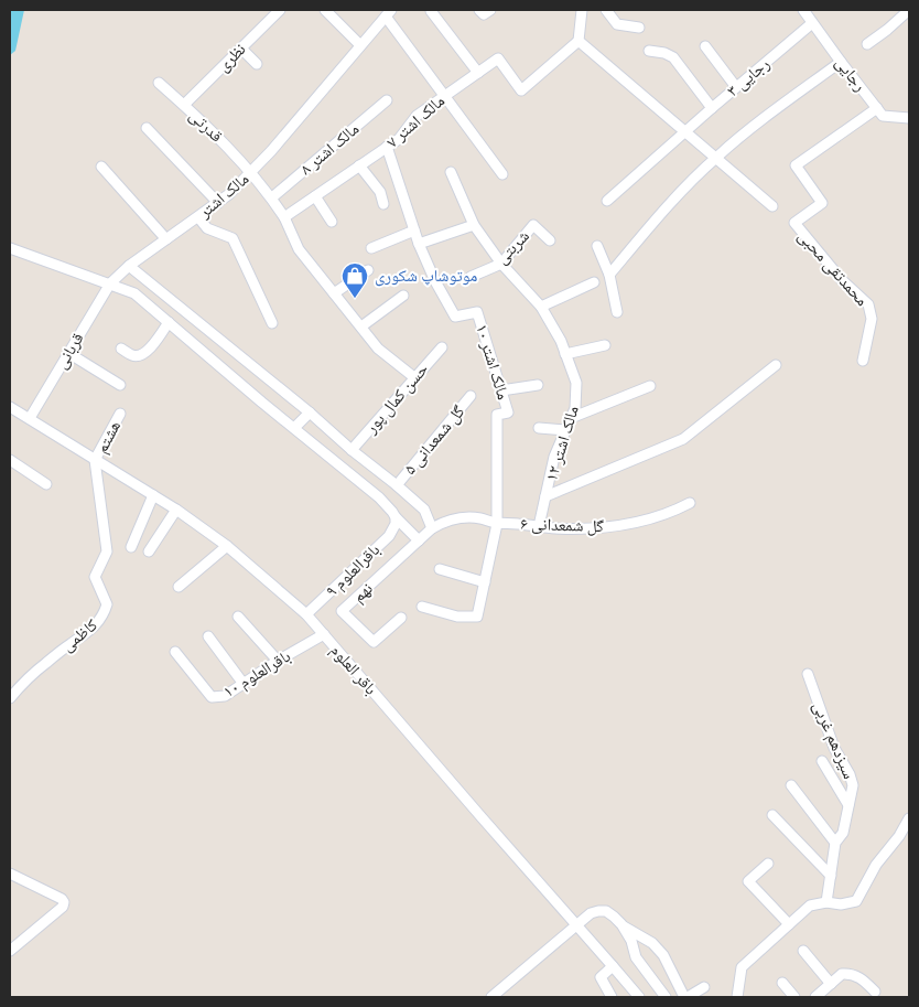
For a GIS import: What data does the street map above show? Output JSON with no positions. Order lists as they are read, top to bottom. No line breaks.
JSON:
{"streets":{"street":["نظری","رجایی","رجایی ۳","مالک اشتر ۷","قدرتی","مالک اشتر ۸","مالک اشتر","شربتی","محمدتقی محبی","قربانی","مالک اشتر ۱۰","حسن کمال پور","هشتم","گل شمعدانی ۵","مالک اشتر ۱۲","گل شمعدانی ۶","باقرالعلوم ۹","نهم","کاظمی","باقر العلوم","باقرالعلوم ۱۰","سیزدهم غربی"]},"crossings":[["نظری","قدرتی"],["رجایی","رجایی ۳"],["رجایی","محمدتقی محبی"],["مالک اشتر ۷","مالک اشتر ۱۰"],["قدرتی","مالک اشتر"],["مالک اشتر","قربانی"],["شربتی","مالک اشتر ۱۲"],["قربانی","باقر العلوم"],["مالک اشتر ۱۰","گل شمعدانی ۶"],["هشتم","کاظمی"],["هشتم","باقر العلوم"],["مالک اشتر ۱۲","گل شمعدانی ۶"],["گل شمعدانی ۶","نهم"],["باقرالعلوم ۹","باقر العلوم"],["کاظمی","باقر العلوم"],["باقر العلوم","باقرالعلوم ۱۰"]],"places":{"shop":["موتوشاپ شکوری"]}}
